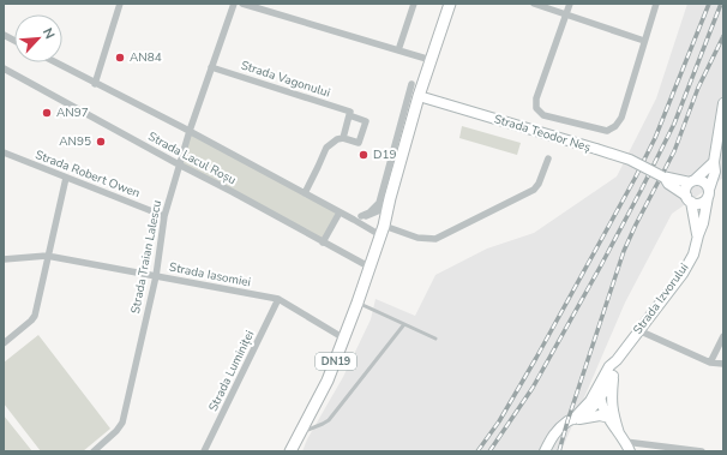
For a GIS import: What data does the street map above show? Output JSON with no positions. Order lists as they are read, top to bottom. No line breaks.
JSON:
{"streets":{"main road":["Strada Teodor Neș","Strada Izvorului","DN19"],"street":["Strada Vagonului","Strada Lacul Roșu","Strada Robert Owen","Strada Traian Lalescu","Strada Iasomiei","Strada Luminiței"]},"crossings":[["Strada Vagonului","Strada Lacul Roșu"],["Strada Vagonului","Strada Traian Lalescu"],["Strada Teodor Neș","Strada Izvorului"],["Strada Teodor Neș","DN19"],["Strada Lacul Roșu","Strada Traian Lalescu"],["Strada Lacul Roșu","DN19"],["Strada Robert Owen","Strada Traian Lalescu"],["Strada Traian Lalescu","Strada Iasomiei"],["Strada Iasomiei","DN19"],["Strada Iasomiei","Strada Luminiței"]],"places":["AN84","AN97","AN95","D19"],"north":"top right"}
